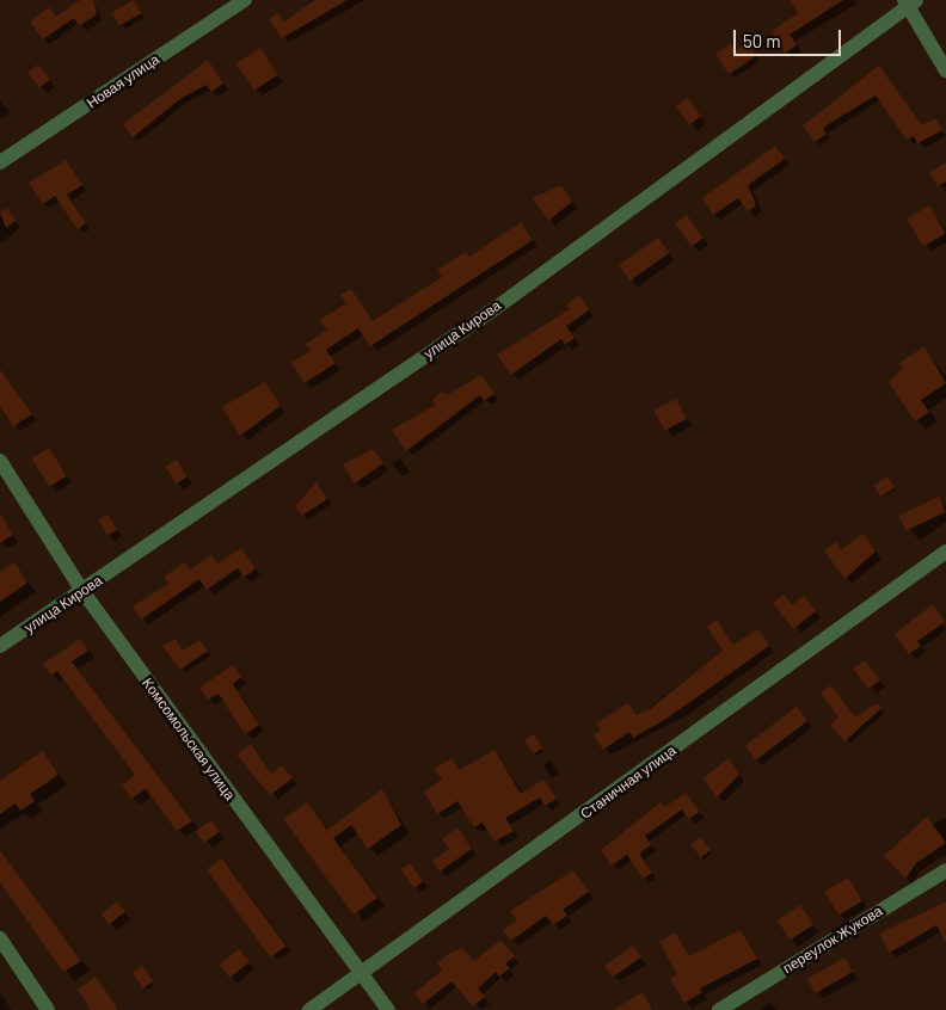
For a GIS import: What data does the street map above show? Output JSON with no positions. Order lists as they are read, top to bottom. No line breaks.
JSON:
{"streets":{"street":["Новая улица","улица Кирова","Комсомольская улица","Станичная улица","переулок Жукова"]},"crossings":[["улица Кирова","Комсомольская улица"],["Комсомольская улица","Станичная улица"]],"scale_bar":"50 m"}
